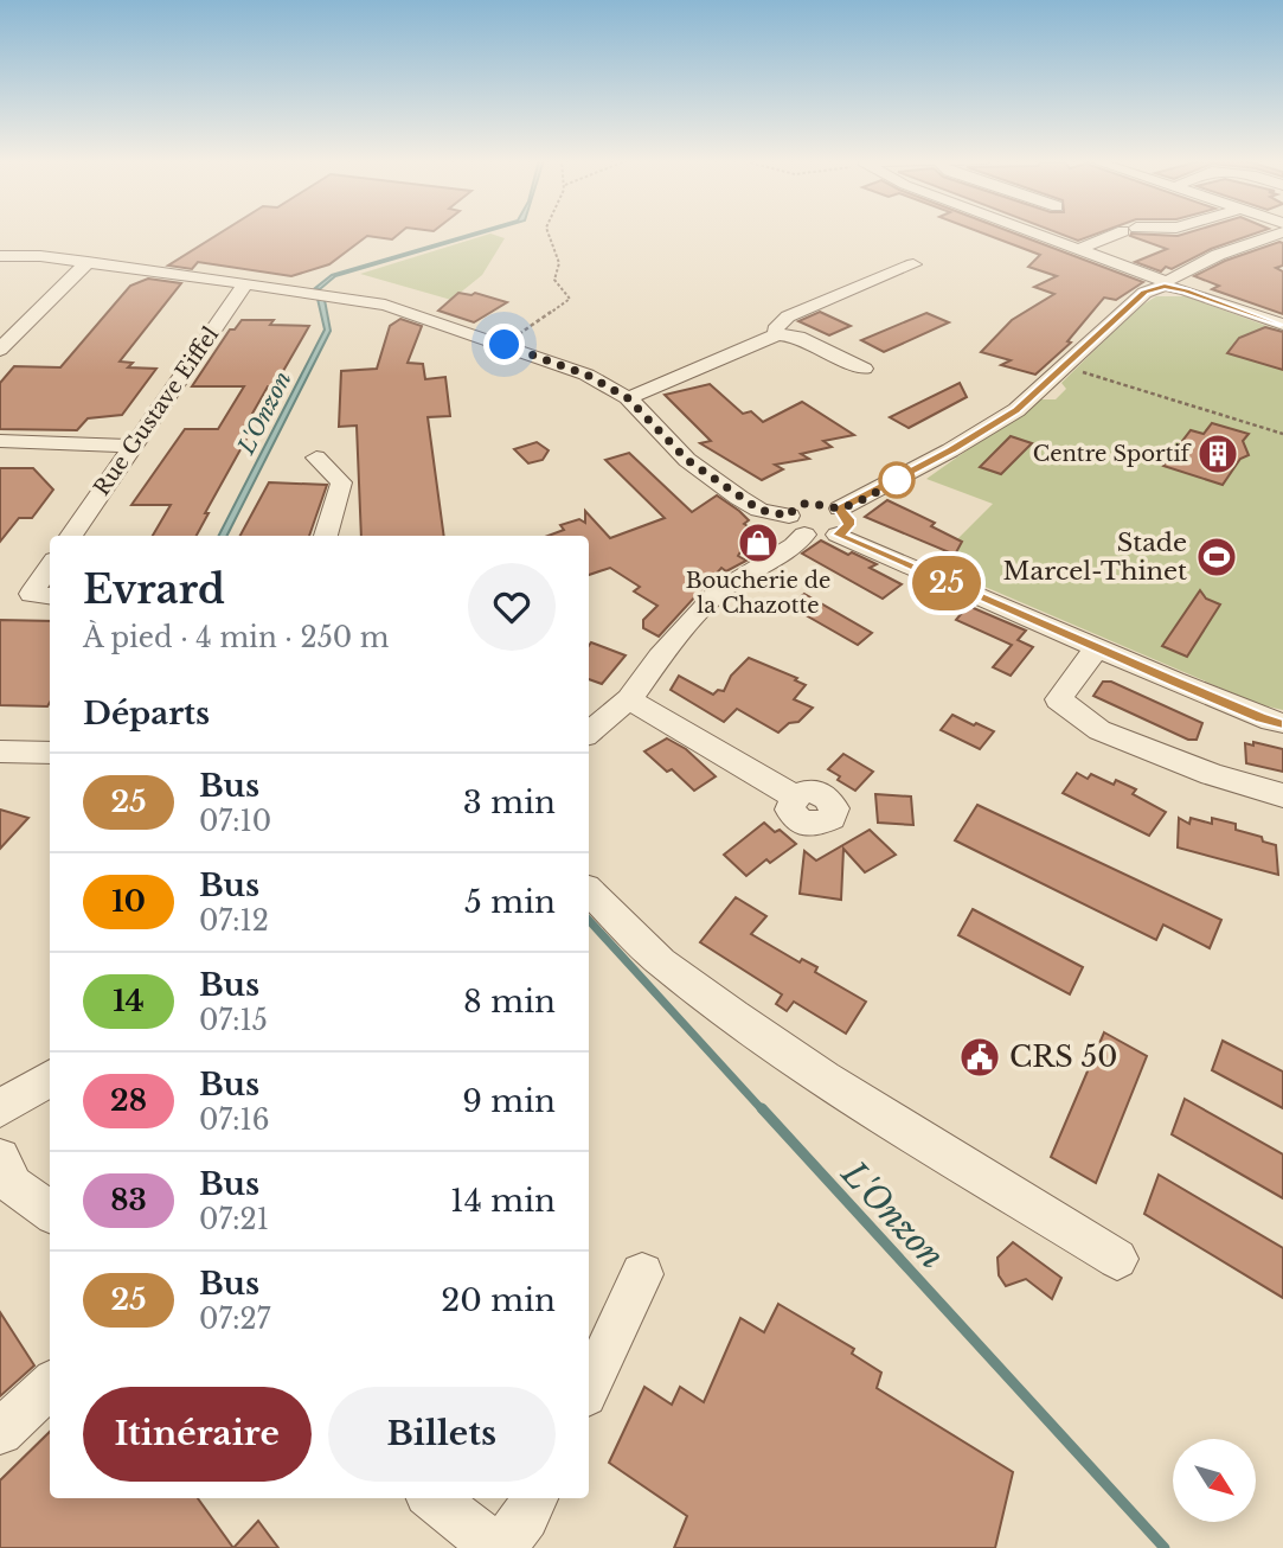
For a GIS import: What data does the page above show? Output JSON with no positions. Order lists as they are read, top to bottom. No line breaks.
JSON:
{"streets":{"street":["Rue Gustave Eiffel"]},"water":["L'Onzon"],"places":{"building":["Centre Sportif"],"shop":["Boucherie de la Chazotte"],"sports":["Stade Marcel-Thinet"],"public building":["CRS 50"]},"lines":["bus line 25"],"north":"bottom right","page":{"on_map":"25","heading":[["Evrard","À pied · 4 min · 250 m"],"Départs"],"list":[{"mark":"25","name":"Bus","note":"07:10","value":"3 min"},{"mark":"10","name":"Bus","note":"07:12","value":"5 min"},{"mark":"14","name":"Bus","note":"07:15","value":"8 min"},{"mark":"28","name":"Bus","note":"07:16","value":"9 min"},{"mark":"83","name":"Bus","note":"07:21","value":"14 min"},{"mark":"25","name":"Bus","note":"07:27","value":"20 min"}],"buttons":["Itinéraire","Billets"]}}
